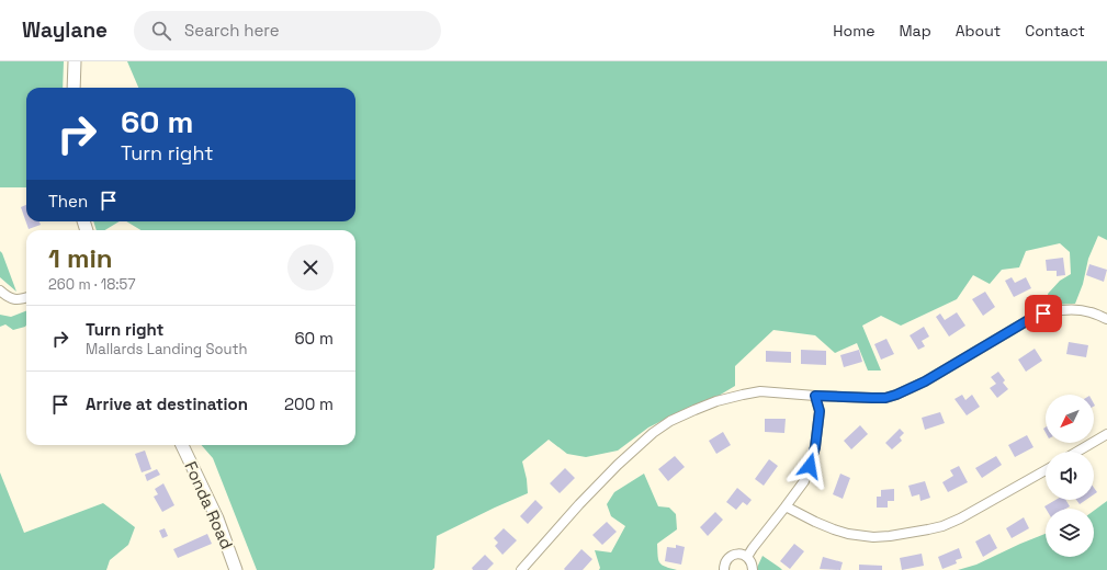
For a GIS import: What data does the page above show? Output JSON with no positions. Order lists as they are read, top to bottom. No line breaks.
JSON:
{"streets":{"street":["Fonda Road"]},"north":"bottom left","page":{"header":"Waylane","search":"Search here","nav":["Home","Map","About","Contact"],"turn":["60 m","Turn right"],"then":"Then","heading":["1 min","260 m · 18:57"],"list":[{"name":"Turn right","note":"Mallards Landing South","value":"60 m"},{"name":"Arrive at destination","value":"200 m"}]}}
